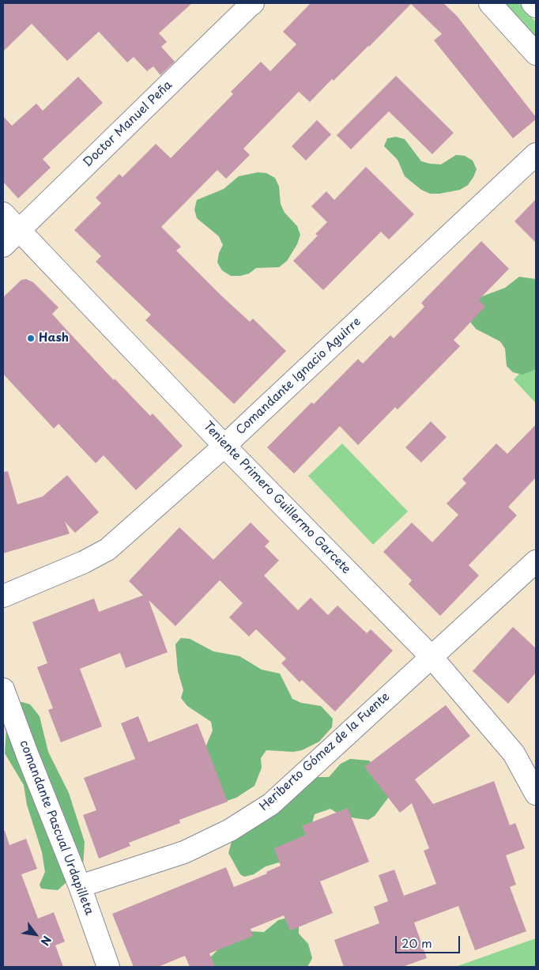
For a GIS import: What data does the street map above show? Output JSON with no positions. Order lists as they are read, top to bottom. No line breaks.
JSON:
{"streets":{"street":["Doctor Manuel Peña","Comandante Ignacio Aguirre","Teniente Primero Guillermo Garcete","Heriberto Gómez de la Fuente","comandante Pascual Urdapilleta"]},"crossings":[["Doctor Manuel Peña","Teniente Primero Guillermo Garcete"],["Comandante Ignacio Aguirre","Teniente Primero Guillermo Garcete"],["Teniente Primero Guillermo Garcete","Heriberto Gómez de la Fuente"],["Heriberto Gómez de la Fuente","comandante Pascual Urdapilleta"]],"places":["Hash"],"scale_bar":"20 m","north":"bottom right"}
